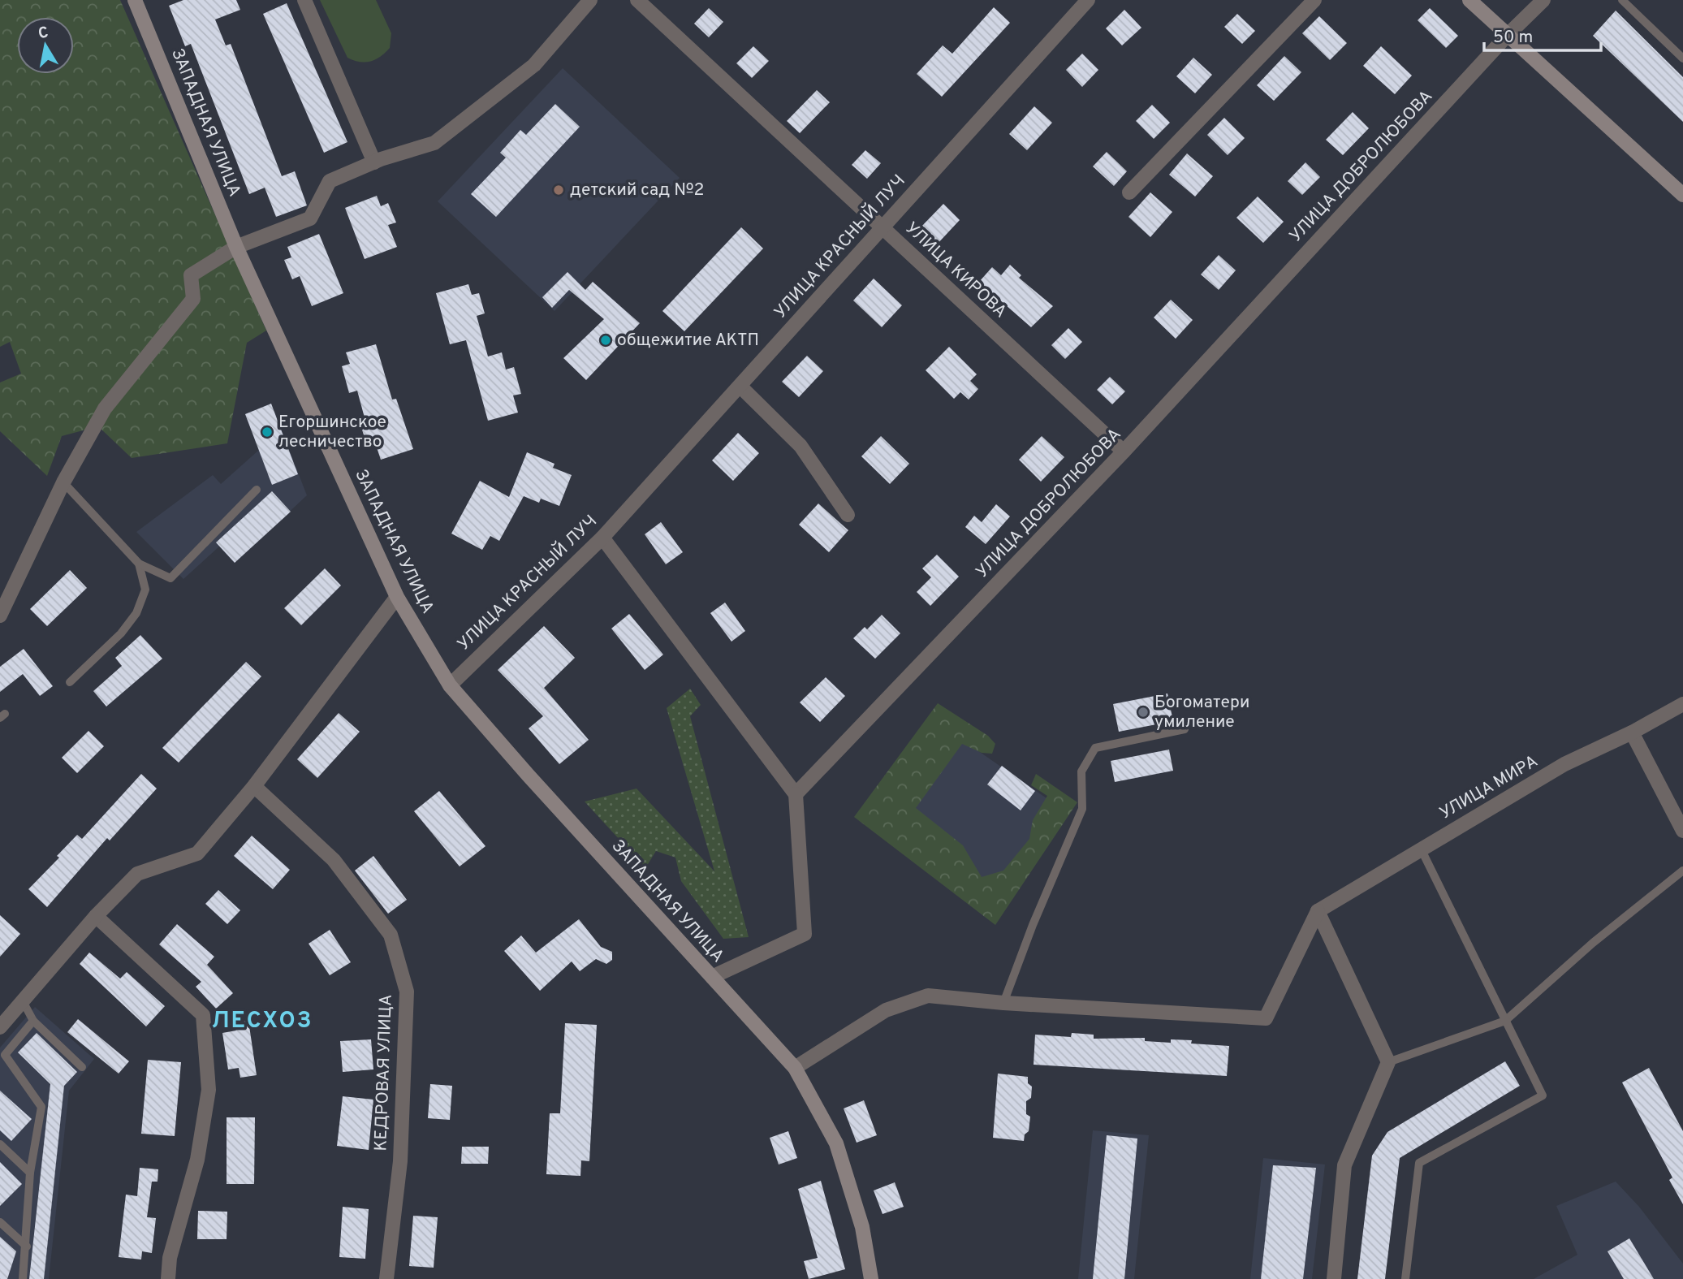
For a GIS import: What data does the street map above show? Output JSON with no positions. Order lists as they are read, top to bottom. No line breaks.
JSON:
{"streets":{"street":["ЗАПАДНАЯ УЛИЦА","УЛИЦА ДОБРОЛЮБОВА","УЛИЦА КРАСНЫЙ ЛУЧ","УЛИЦА КИРОВА","УЛИЦА МИРА","КЕДРОВАЯ УЛИЦА"]},"crossings":[["ЗАПАДНАЯ УЛИЦА","УЛИЦА КРАСНЫЙ ЛУЧ"],["УЛИЦА ДОБРОЛЮБОВА","УЛИЦА КИРОВА"],["УЛИЦА КРАСНЫЙ ЛУЧ","УЛИЦА КИРОВА"]],"districts":["ЛЕСХОЗ"],"places":["детский сад №2","общежитие АКТП","Егоршинское лесничество","Богоматери умиление"],"scale_bar":"50 m","north":"top"}
